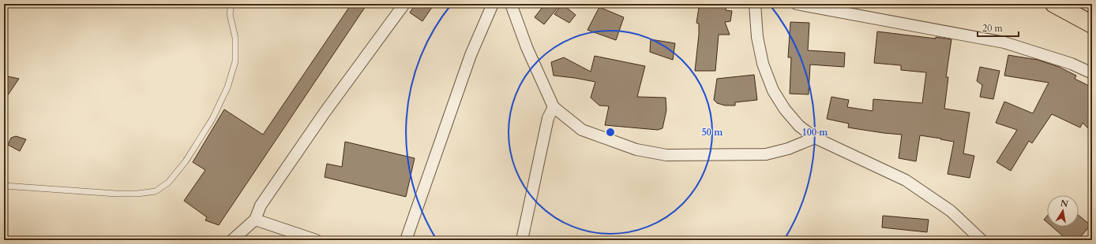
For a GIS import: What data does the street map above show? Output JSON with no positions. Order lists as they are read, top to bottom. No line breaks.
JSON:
{"scale_bar":"20 m","north":"top","rings":["50 m","100 m"]}
